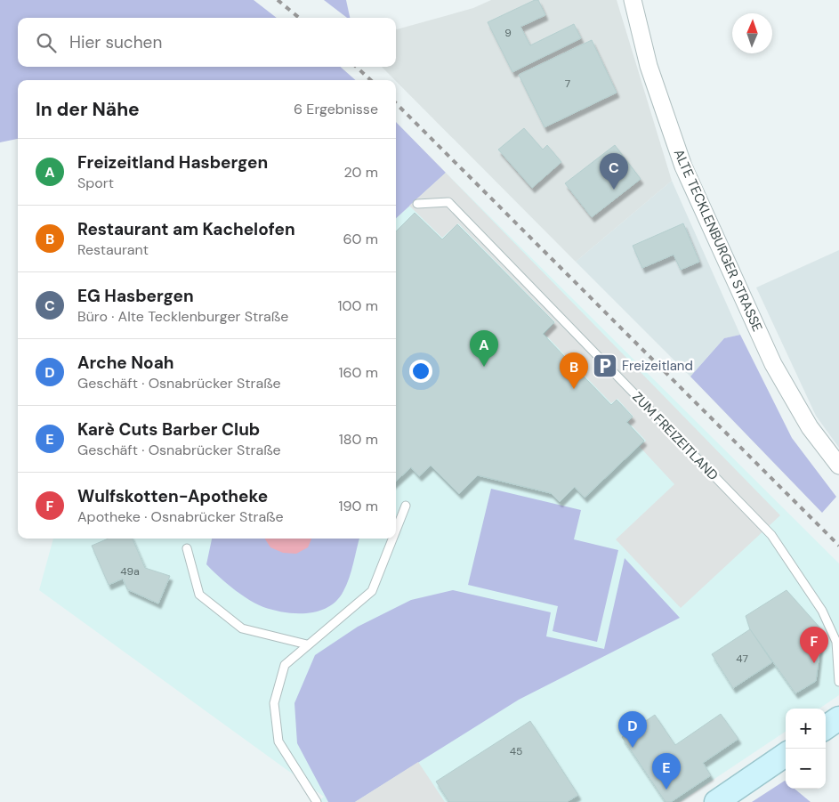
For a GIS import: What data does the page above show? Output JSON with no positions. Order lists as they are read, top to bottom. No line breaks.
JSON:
{"streets":{"street":["ALTE TECKLENBURGER STRASSE"],"lane":["ZUM FREIZEITLAND"]},"places":{"parking":["Freizeitland"]},"house_numbers":["9","7","49a","47","45"],"north":"top","page":{"search":"Hier suchen","heading":["In der Nähe","6 Ergebnisse"],"list":[{"mark":"A","name":"Freizeitland Hasbergen","note":"Sport","value":"20 m"},{"mark":"B","name":"Restaurant am Kachelofen","note":"Restaurant","value":"60 m"},{"mark":"C","name":"EG Hasbergen","note":"Büro · Alte Tecklenburger Straße","value":"100 m"},{"mark":"D","name":"Arche Noah","note":"Geschäft · Osnabrücker Straße","value":"160 m"},{"mark":"E","name":"Karè Cuts Barber Club","note":"Geschäft · Osnabrücker Straße","value":"180 m"},{"mark":"F","name":"Wulfskotten-Apotheke","note":"Apotheke · Osnabrücker Straße","value":"190 m"}],"pins":["C","A","B","F","D","E"],"map_buttons":["+","−"]}}
